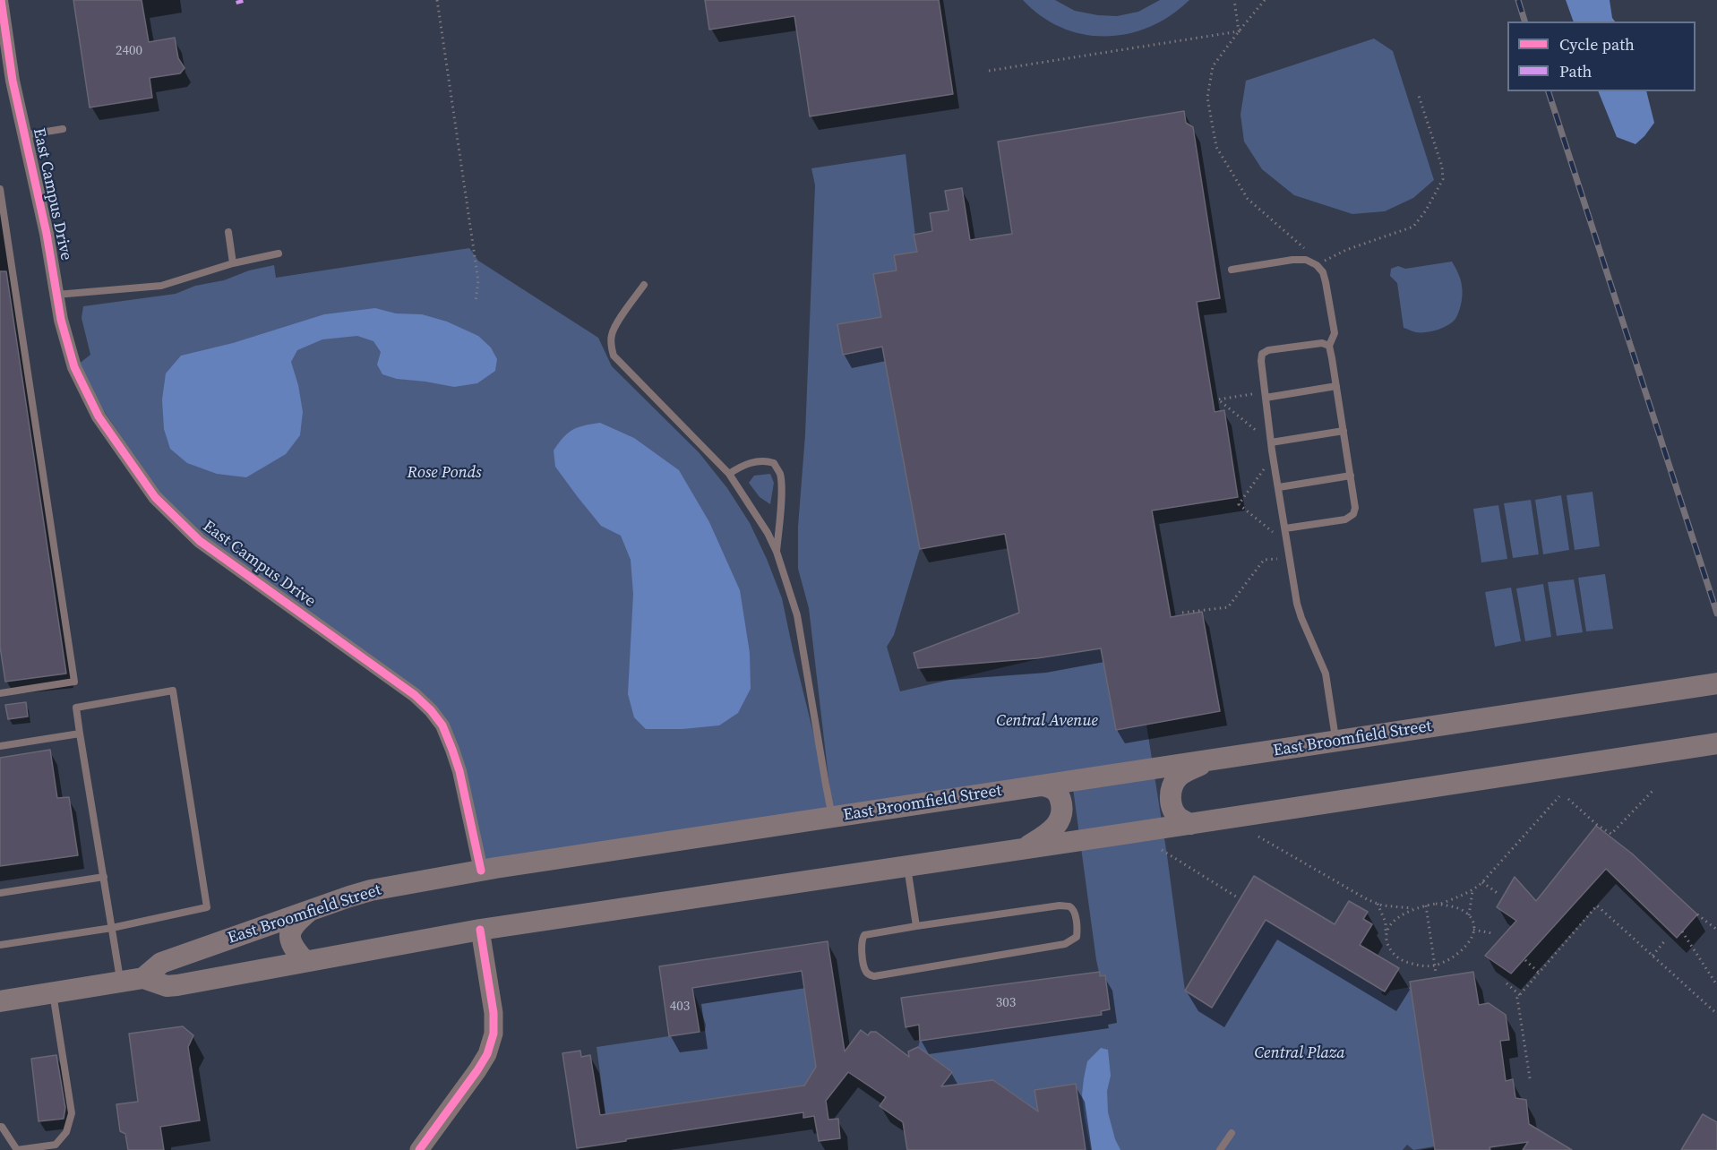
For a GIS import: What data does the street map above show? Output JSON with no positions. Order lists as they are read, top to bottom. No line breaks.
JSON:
{"streets":{"main road":["East Broomfield Street"],"street":["East Campus Drive"]},"crossings":[["East Campus Drive","East Broomfield Street"]],"parks":["Rose Ponds","Central Avenue","Central Plaza"],"house_numbers":["2400","303","403"],"legend":["Cycle path","Path"]}
